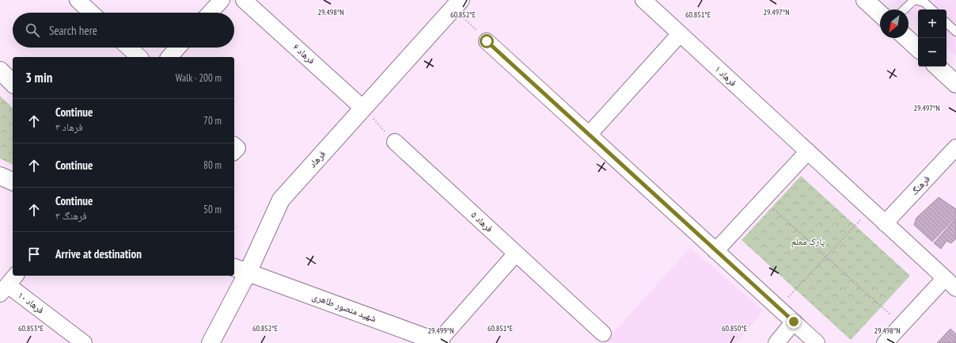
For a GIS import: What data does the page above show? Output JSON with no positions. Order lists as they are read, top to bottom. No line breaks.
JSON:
{"streets":{"street":["فرهاد ۶","فرهاد ۱","فرهاد","فرهنگ","فرهاد ۵","فرهاد ۱۰","شهید منصور طاهری"]},"crossings":[["فرهاد ۶","فرهاد"],["فرهاد ۱","فرهنگ"],["فرهاد","شهید منصور طاهری"]],"parks":["پارک معلم"],"north":"bottom left","page":{"map_buttons":["+","−"],"search":"Search here","heading":["3 min","Walk · 200 m"],"list":[["Continue","فرهاد ۳","70 m"],["Continue","80 m"],["Continue","فرهنگ ۳","50 m"],"Arrive at destination"]},"coordinates":["29.498°N","29.497°N","60.851°E","60.852°E","60.853°E","60.850°E","29.499°N"]}
